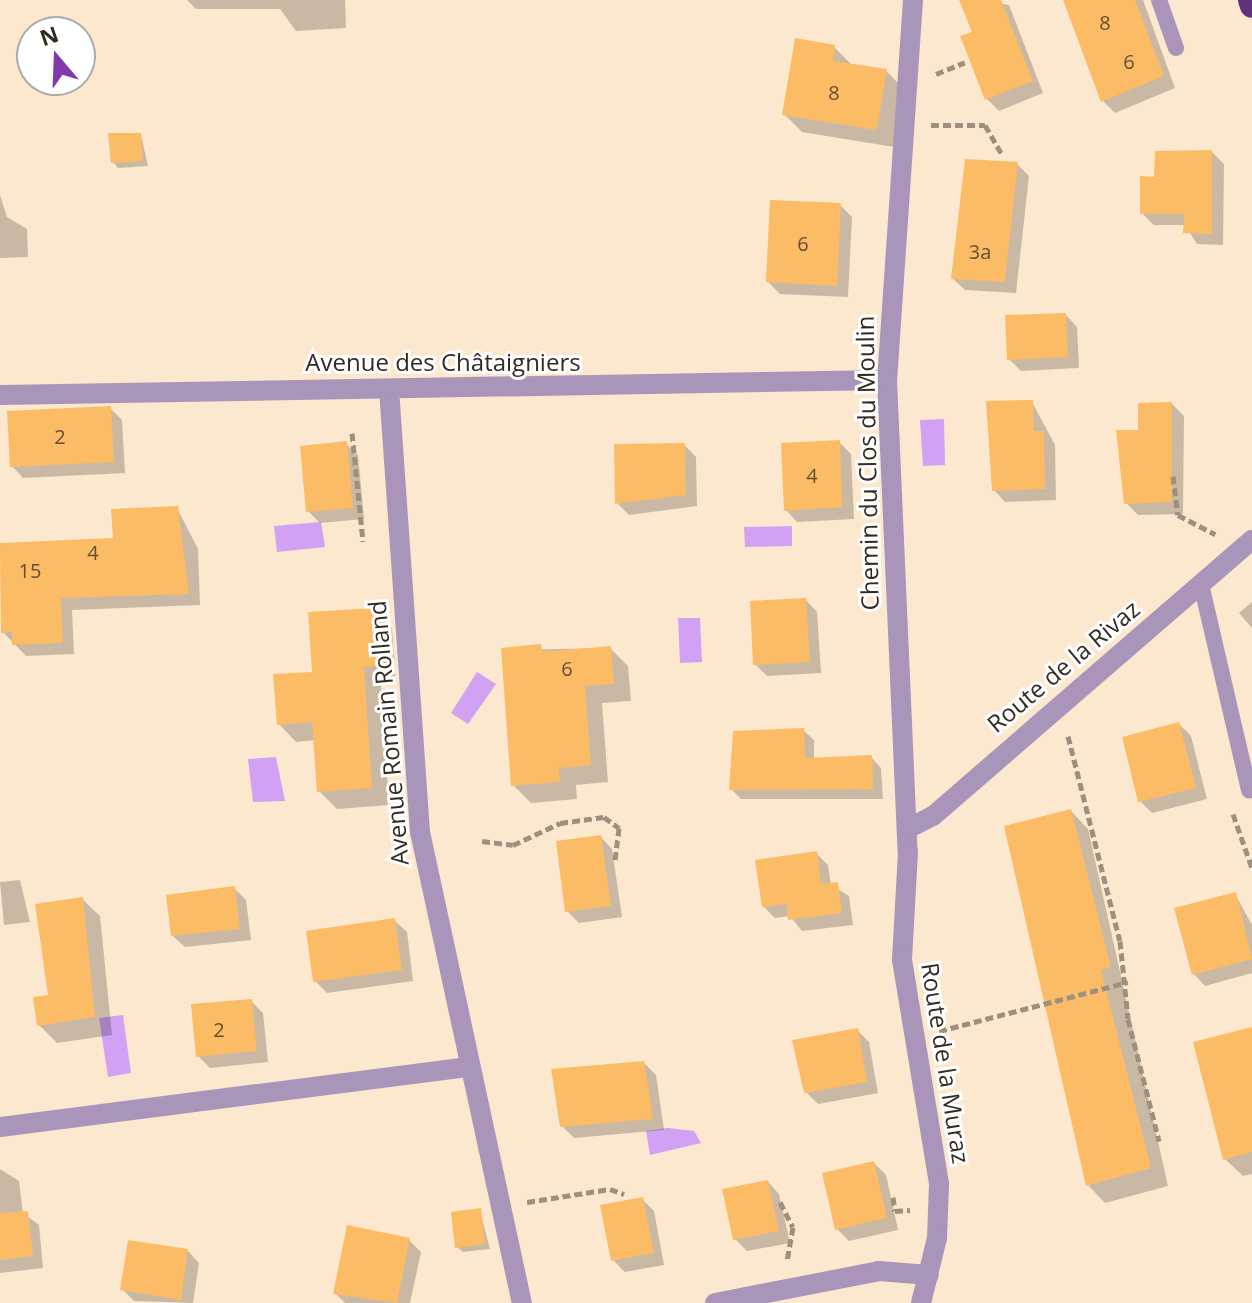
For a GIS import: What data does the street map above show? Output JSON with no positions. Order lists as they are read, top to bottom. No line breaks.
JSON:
{"streets":{"street":["Avenue des Châtaigniers","Chemin du Clos du Moulin","Route de la Rivaz","Avenue Romain Rolland","Route de la Muraz"]},"crossings":[["Avenue des Châtaigniers","Chemin du Clos du Moulin"],["Avenue des Châtaigniers","Avenue Romain Rolland"],["Chemin du Clos du Moulin","Route de la Rivaz"],["Chemin du Clos du Moulin","Route de la Muraz"],["Route de la Rivaz","Route de la Muraz"]],"house_numbers":["8","6","8","6","3a","2","4","4","15","6","2"],"north":"top"}
